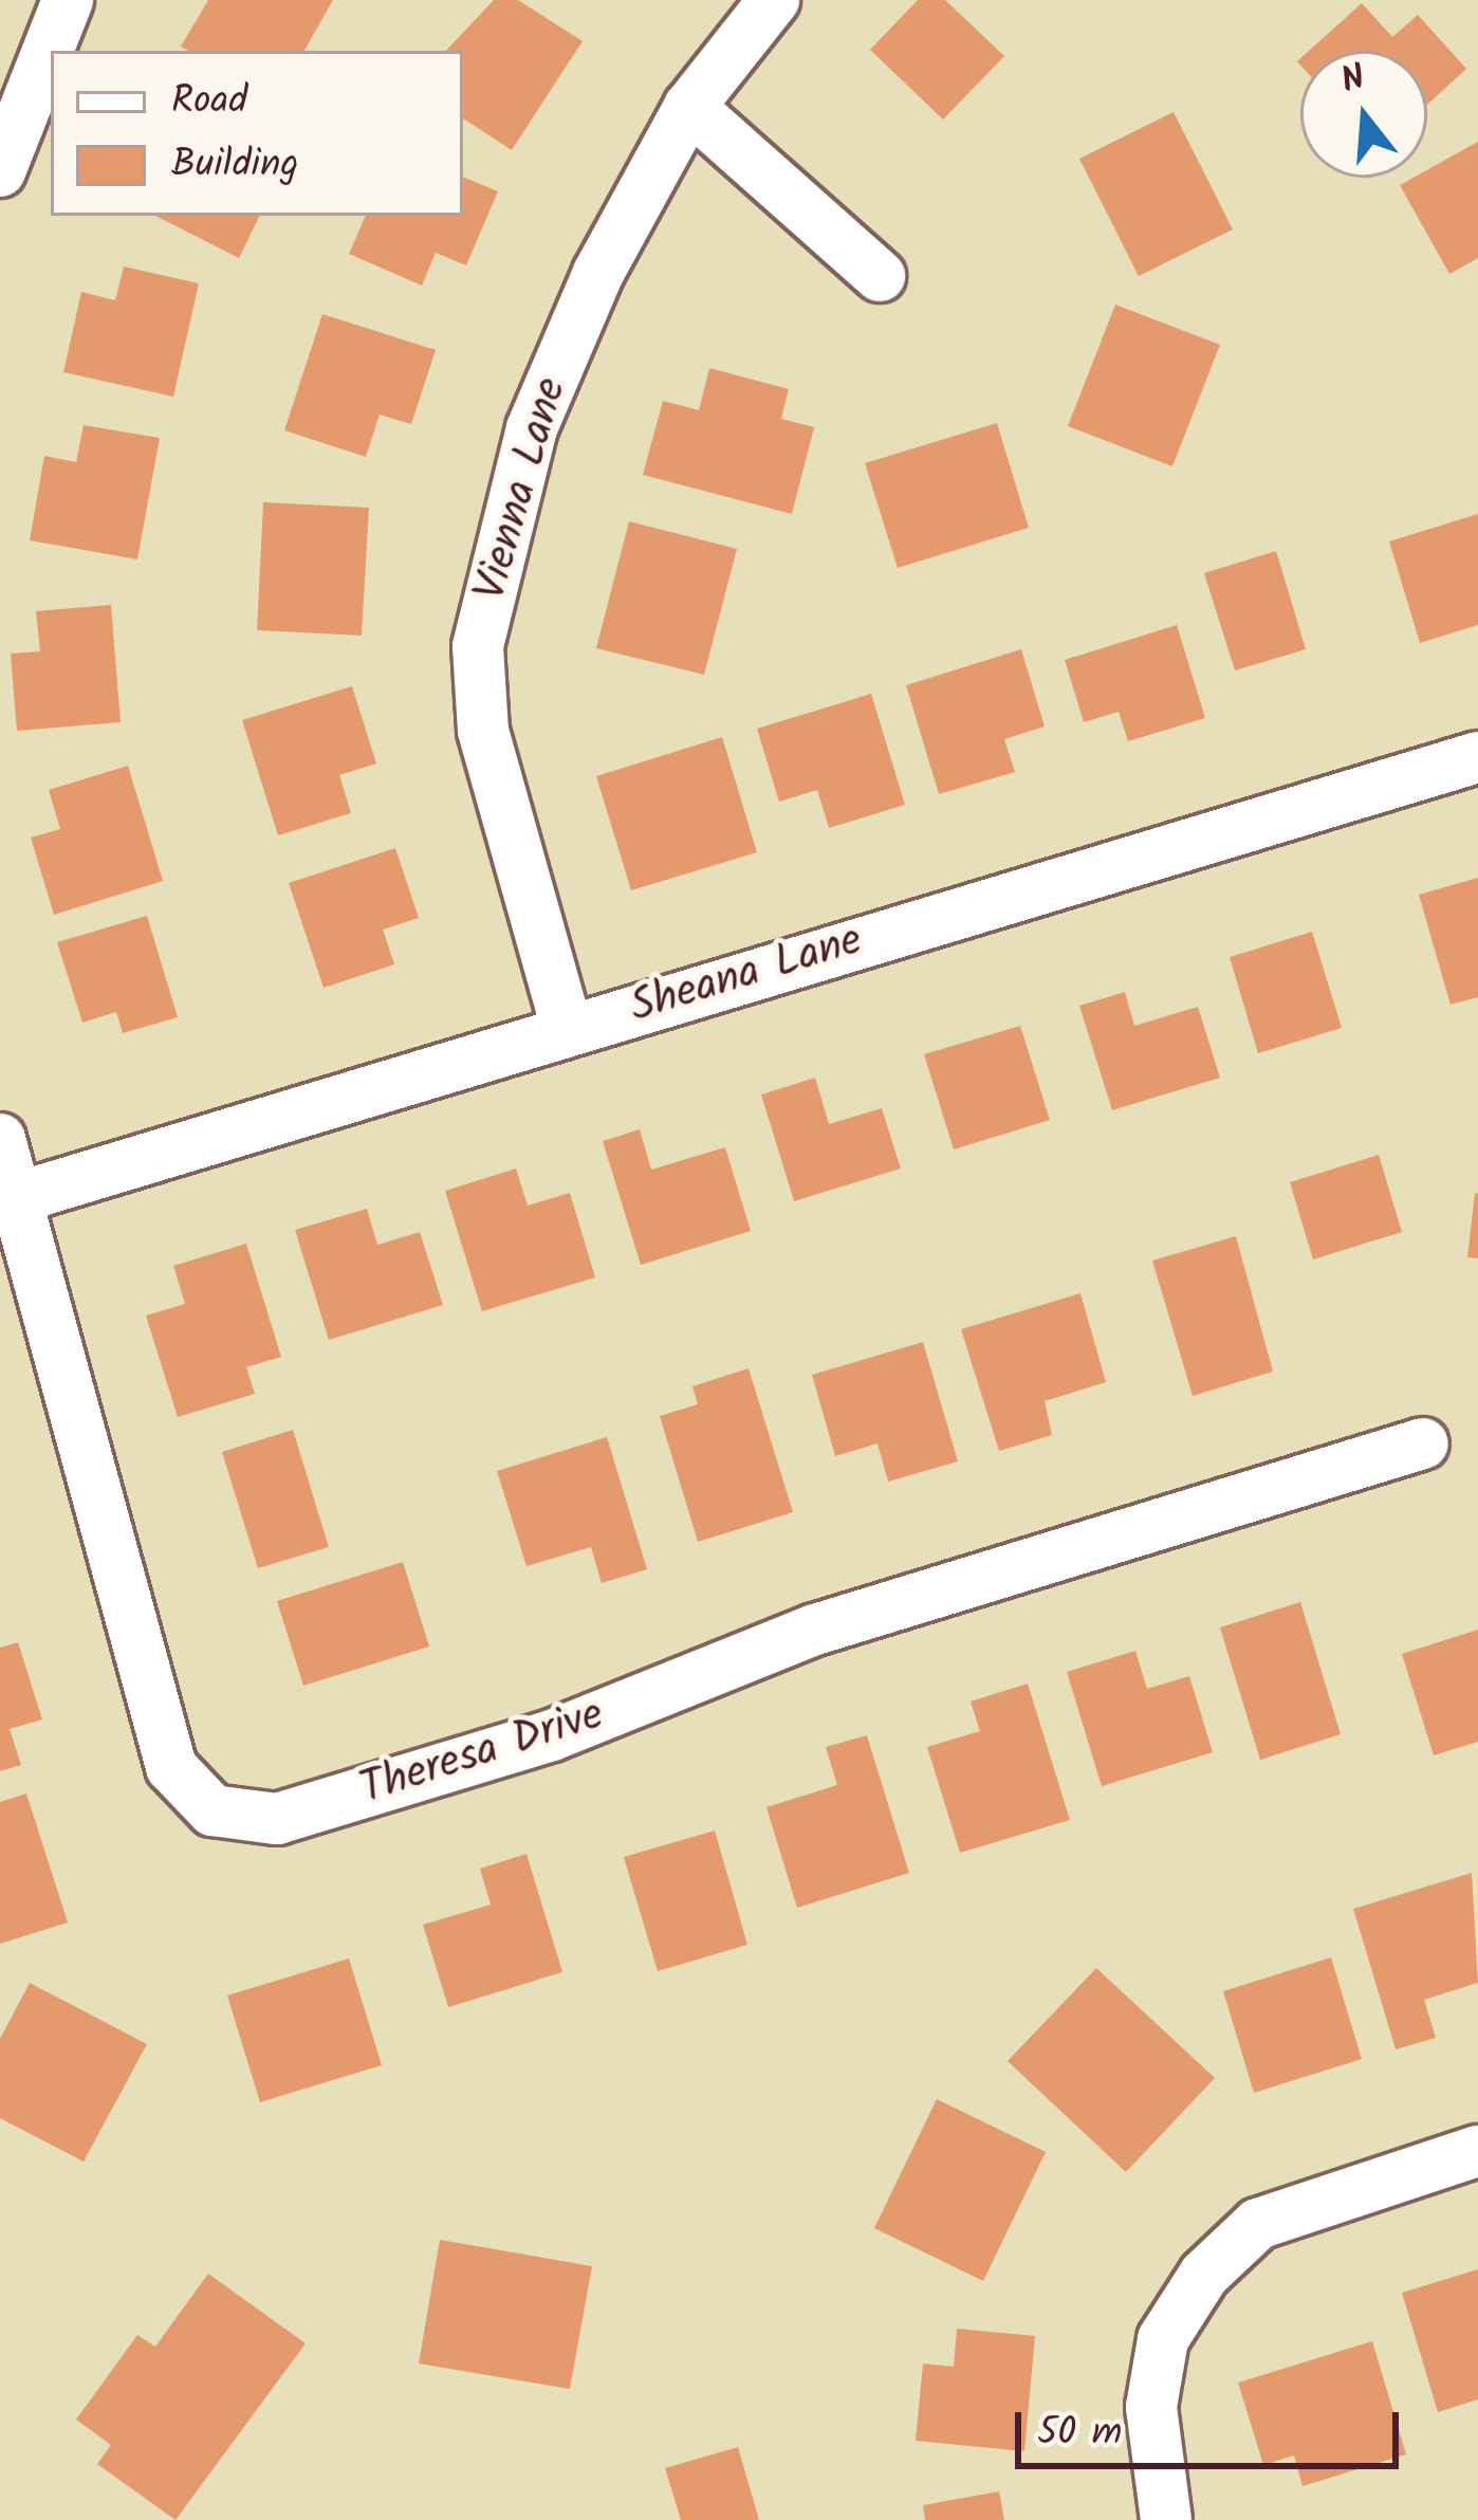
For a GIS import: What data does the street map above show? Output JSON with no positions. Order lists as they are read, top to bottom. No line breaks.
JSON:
{"streets":{"street":["Vienna Lane","Sheana Lane","Theresa Drive"]},"crossings":[["Vienna Lane","Sheana Lane"],["Sheana Lane","Theresa Drive"]],"legend":["Road","Building"],"scale_bar":"50 m","north":"top"}
